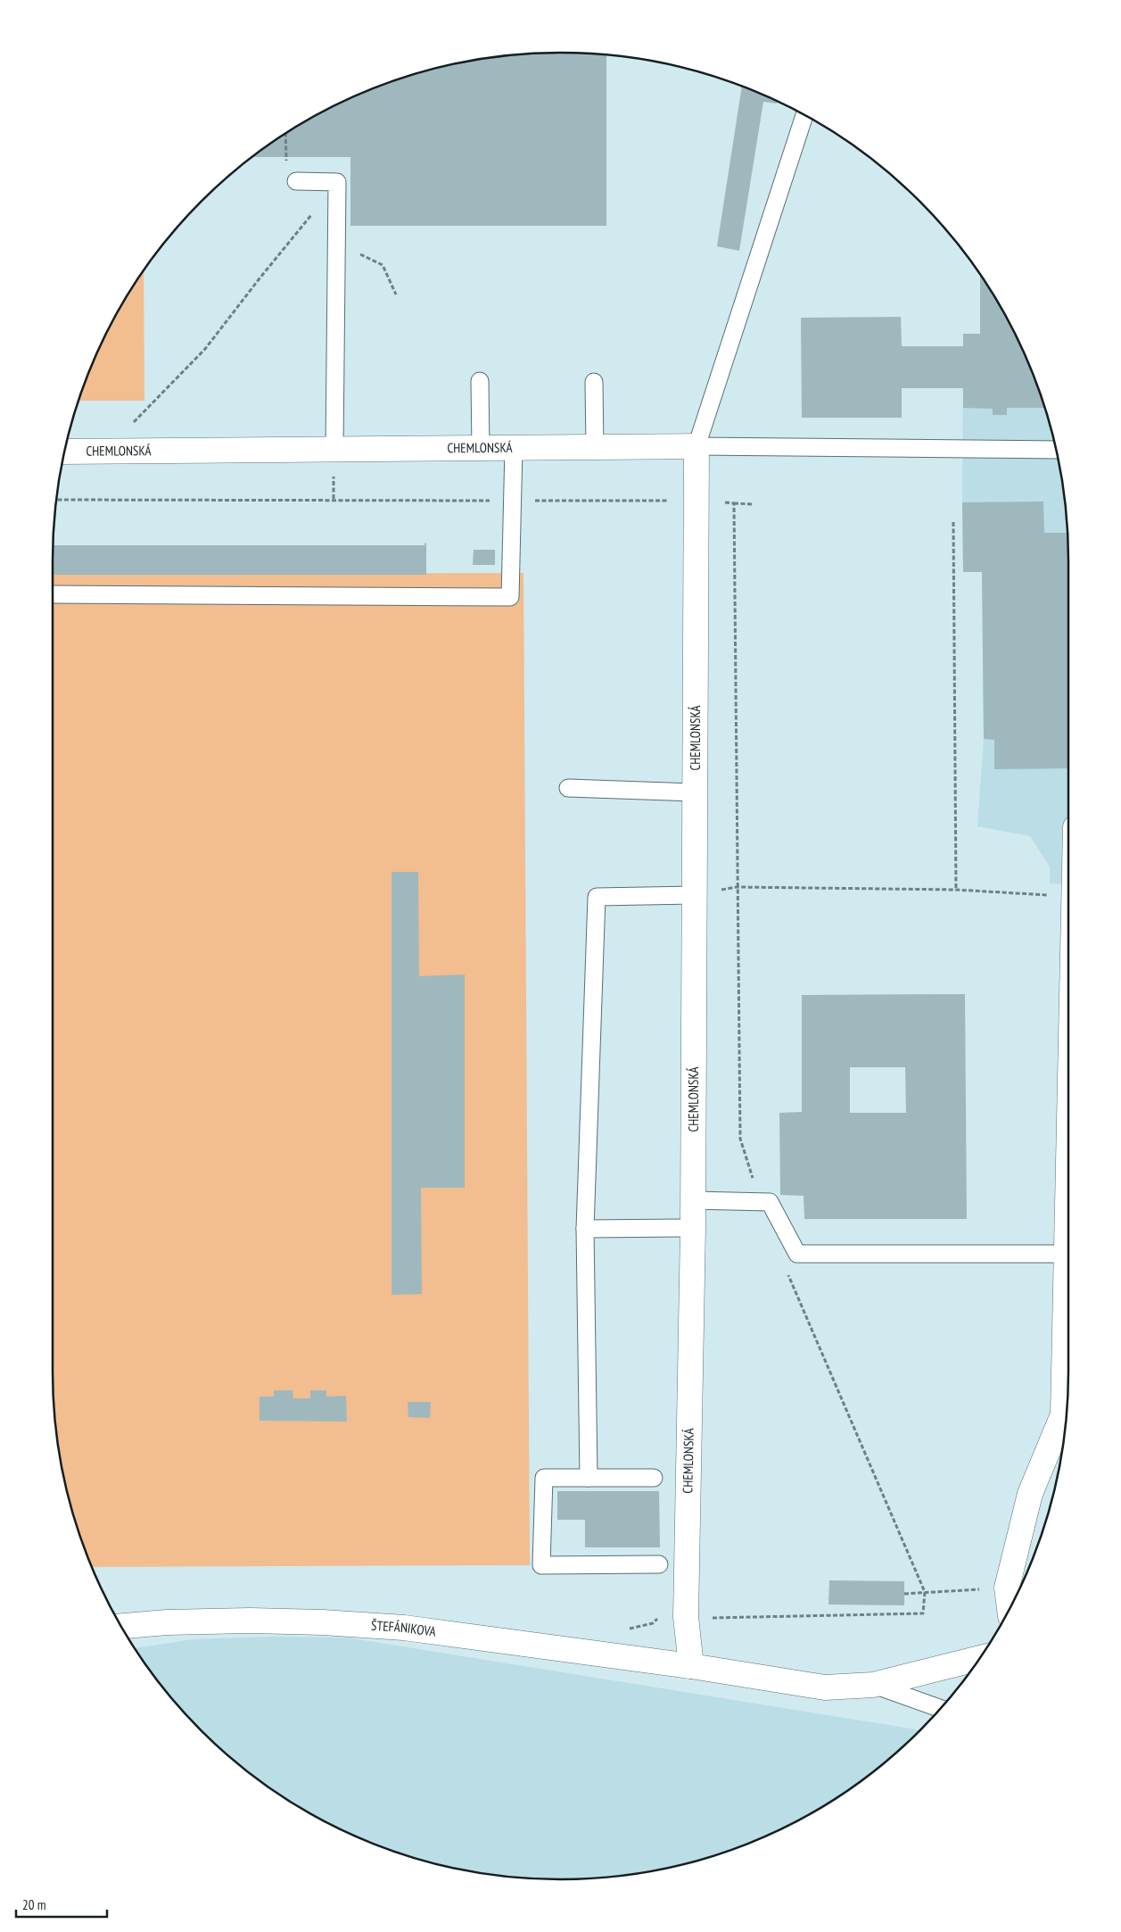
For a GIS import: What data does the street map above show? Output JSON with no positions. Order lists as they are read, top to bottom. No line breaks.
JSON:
{"streets":{"street":["CHEMLONSKÁ","ŠTEFÁNIKOVA"]},"crossings":[["CHEMLONSKÁ","ŠTEFÁNIKOVA"]],"scale_bar":"20 m"}
